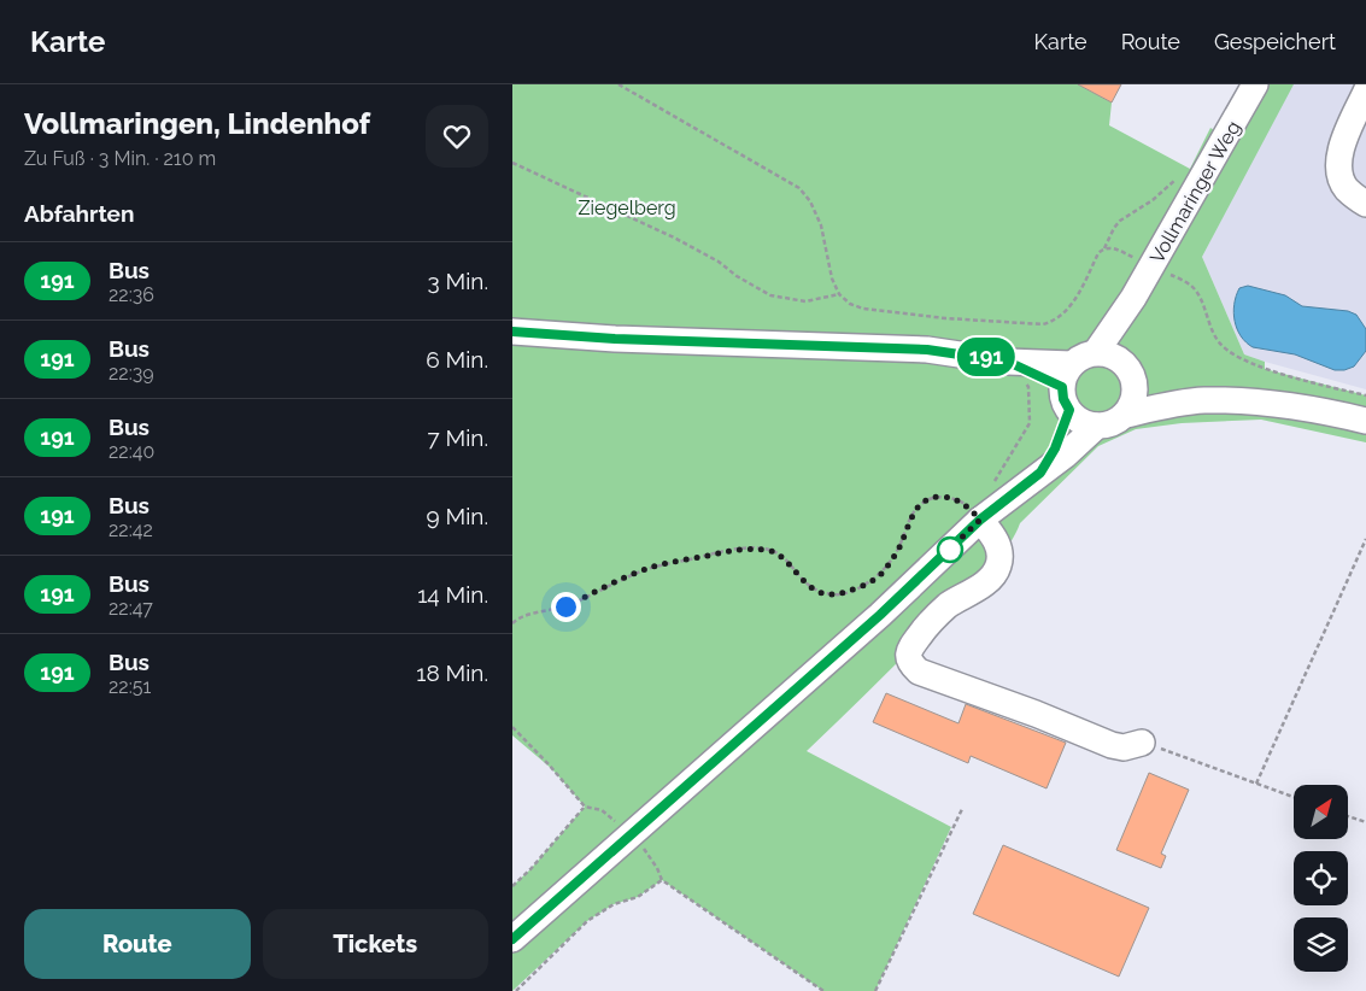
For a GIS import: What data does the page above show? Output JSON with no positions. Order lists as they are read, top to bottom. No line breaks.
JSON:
{"streets":{"street":["Vollmaringer Weg"]},"parks":["Ziegelberg"],"lines":["bus line 191"],"north":"top right","page":{"header":"Karte","nav":["Karte","Route","Gespeichert"],"heading":[["Vollmaringen, Lindenhof","Zu Fuß · 3 Min. · 210 m"],"Abfahrten"],"on_map":"191","list":[{"mark":"191","name":"Bus","note":"22:36","value":"3 Min."},{"mark":"191","name":"Bus","note":"22:39","value":"6 Min."},{"mark":"191","name":"Bus","note":"22:40","value":"7 Min."},{"mark":"191","name":"Bus","note":"22:42","value":"9 Min."},{"mark":"191","name":"Bus","note":"22:47","value":"14 Min."},{"mark":"191","name":"Bus","note":"22:51","value":"18 Min."}],"buttons":["Route","Tickets"]}}
